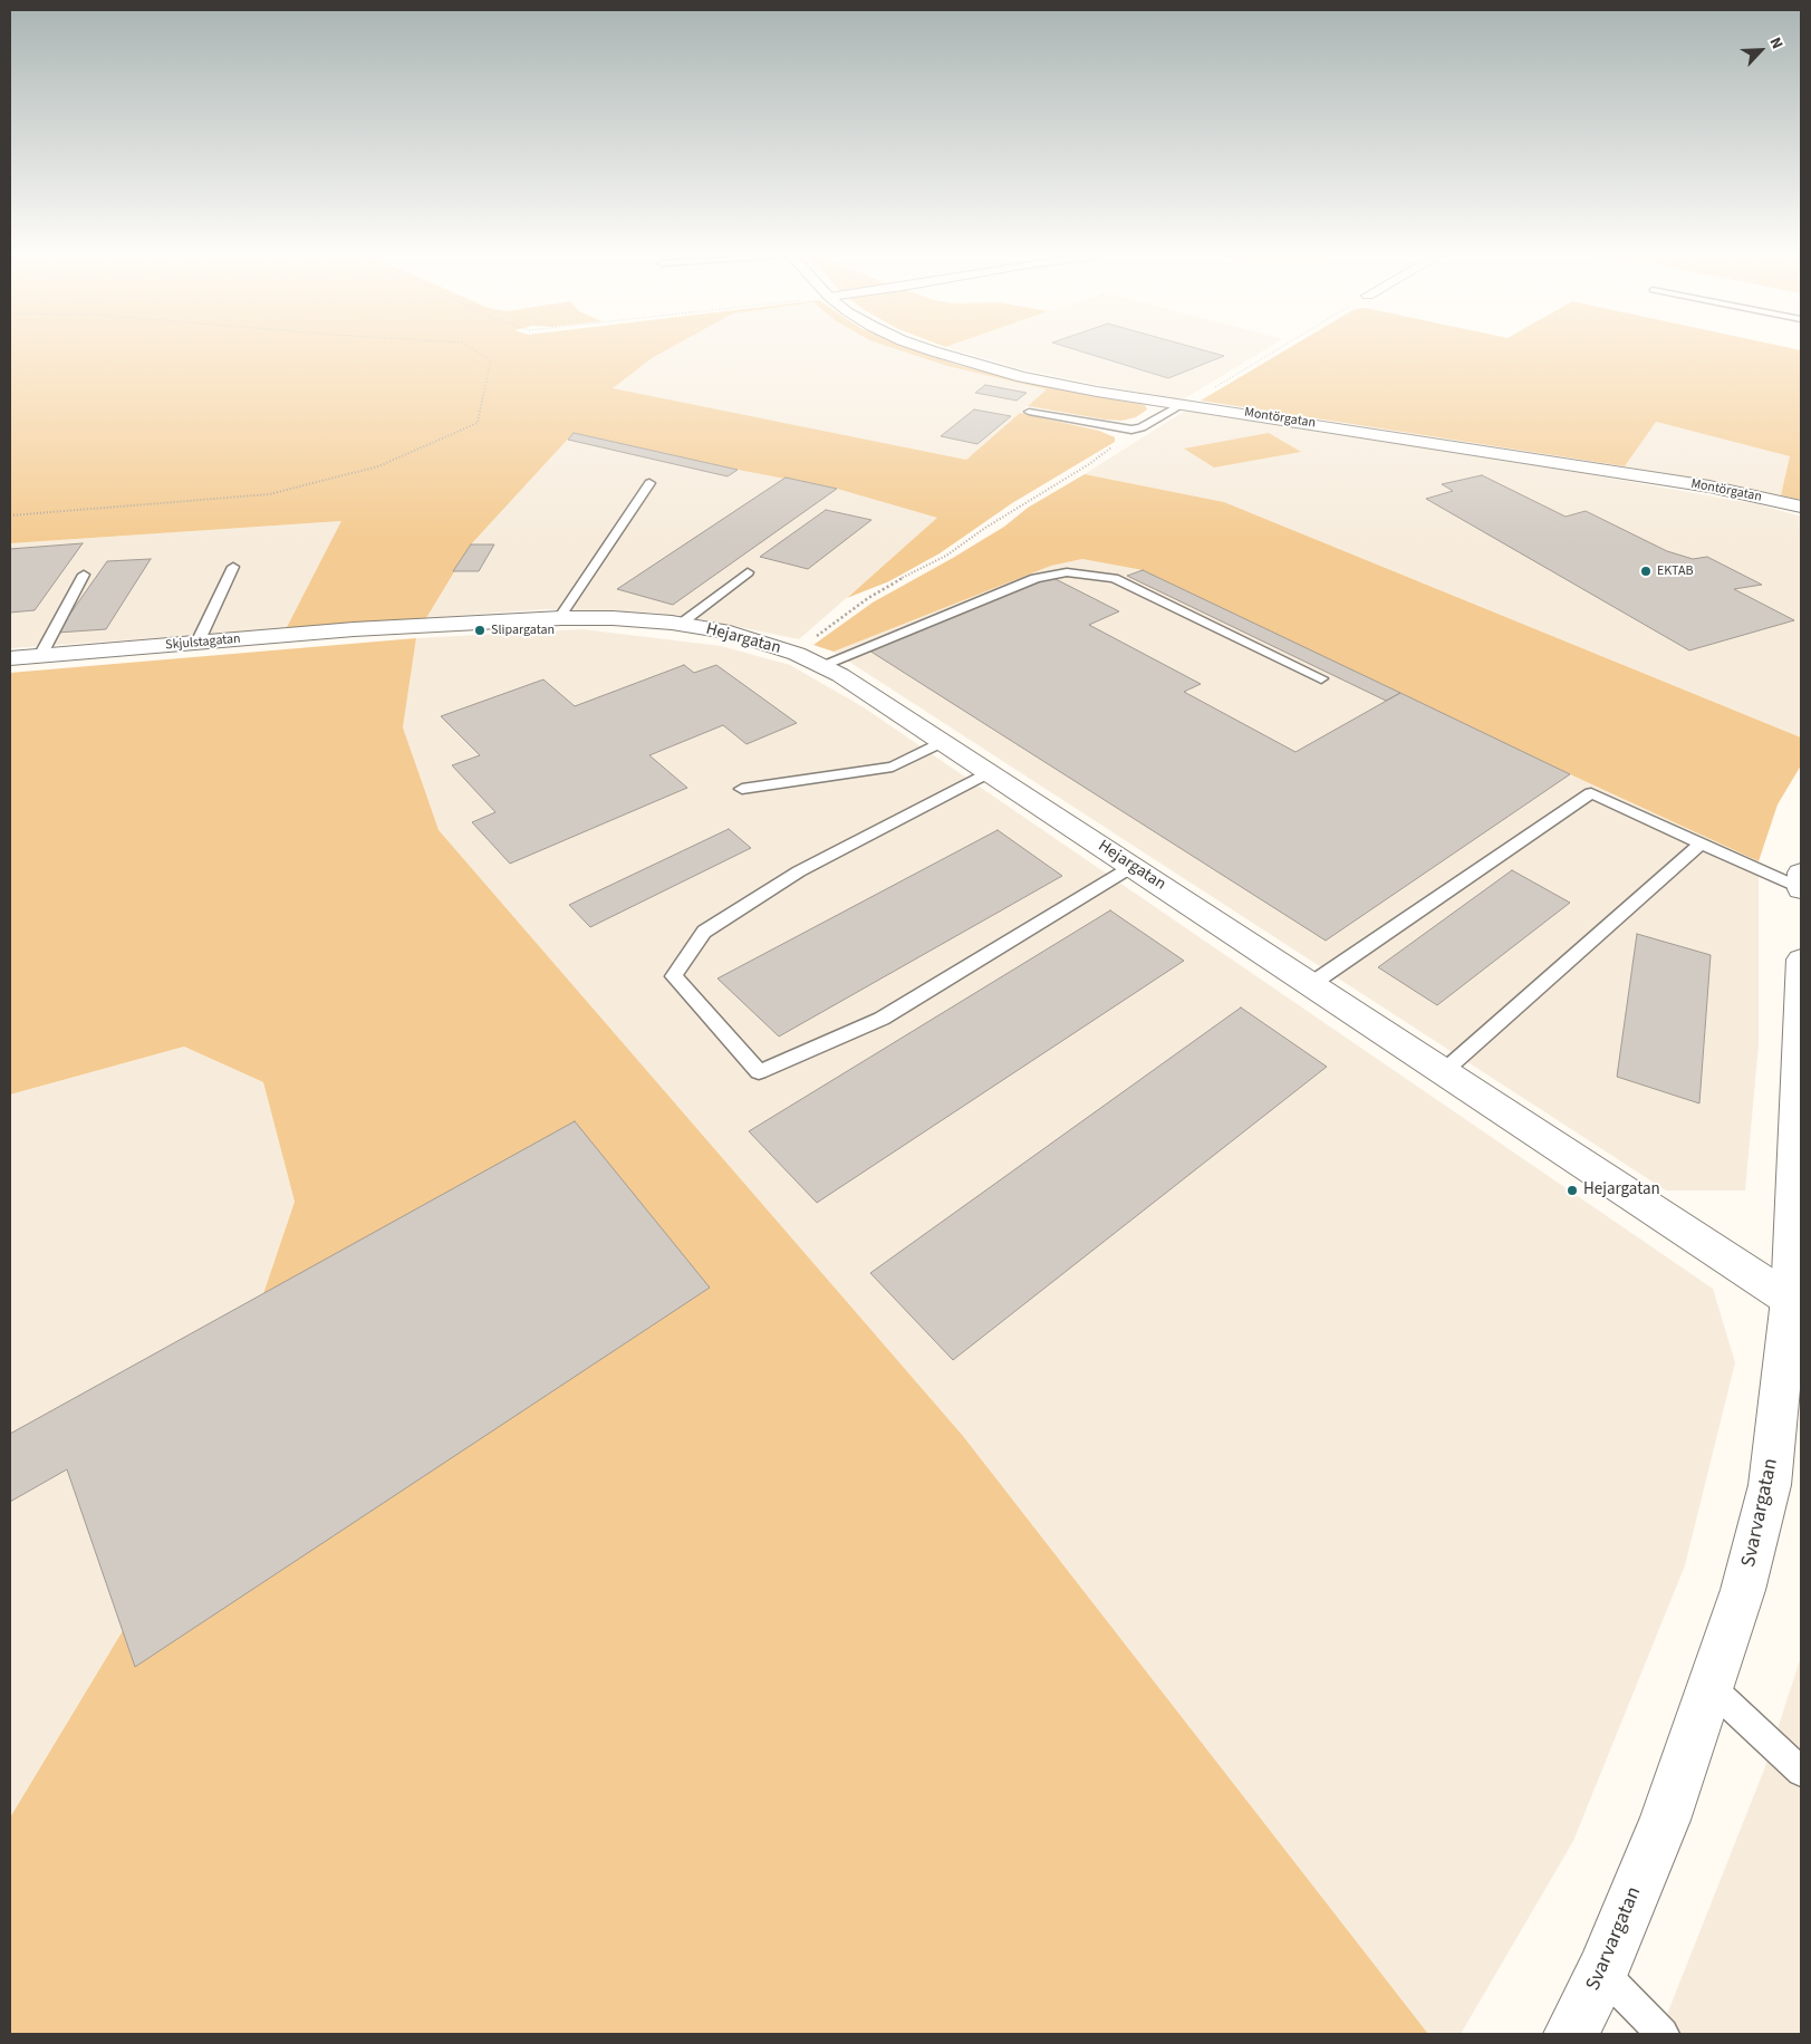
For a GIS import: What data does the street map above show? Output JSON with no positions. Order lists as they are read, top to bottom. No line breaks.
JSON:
{"streets":{"street":["Montörgatan","Hejargatan","Skjulstagatan","Svarvargatan"]},"crossings":[["Hejargatan","Skjulstagatan"],["Hejargatan","Svarvargatan"]],"places":["EKTAB","Slipargatan","Hejargatan"],"north":"top right"}
